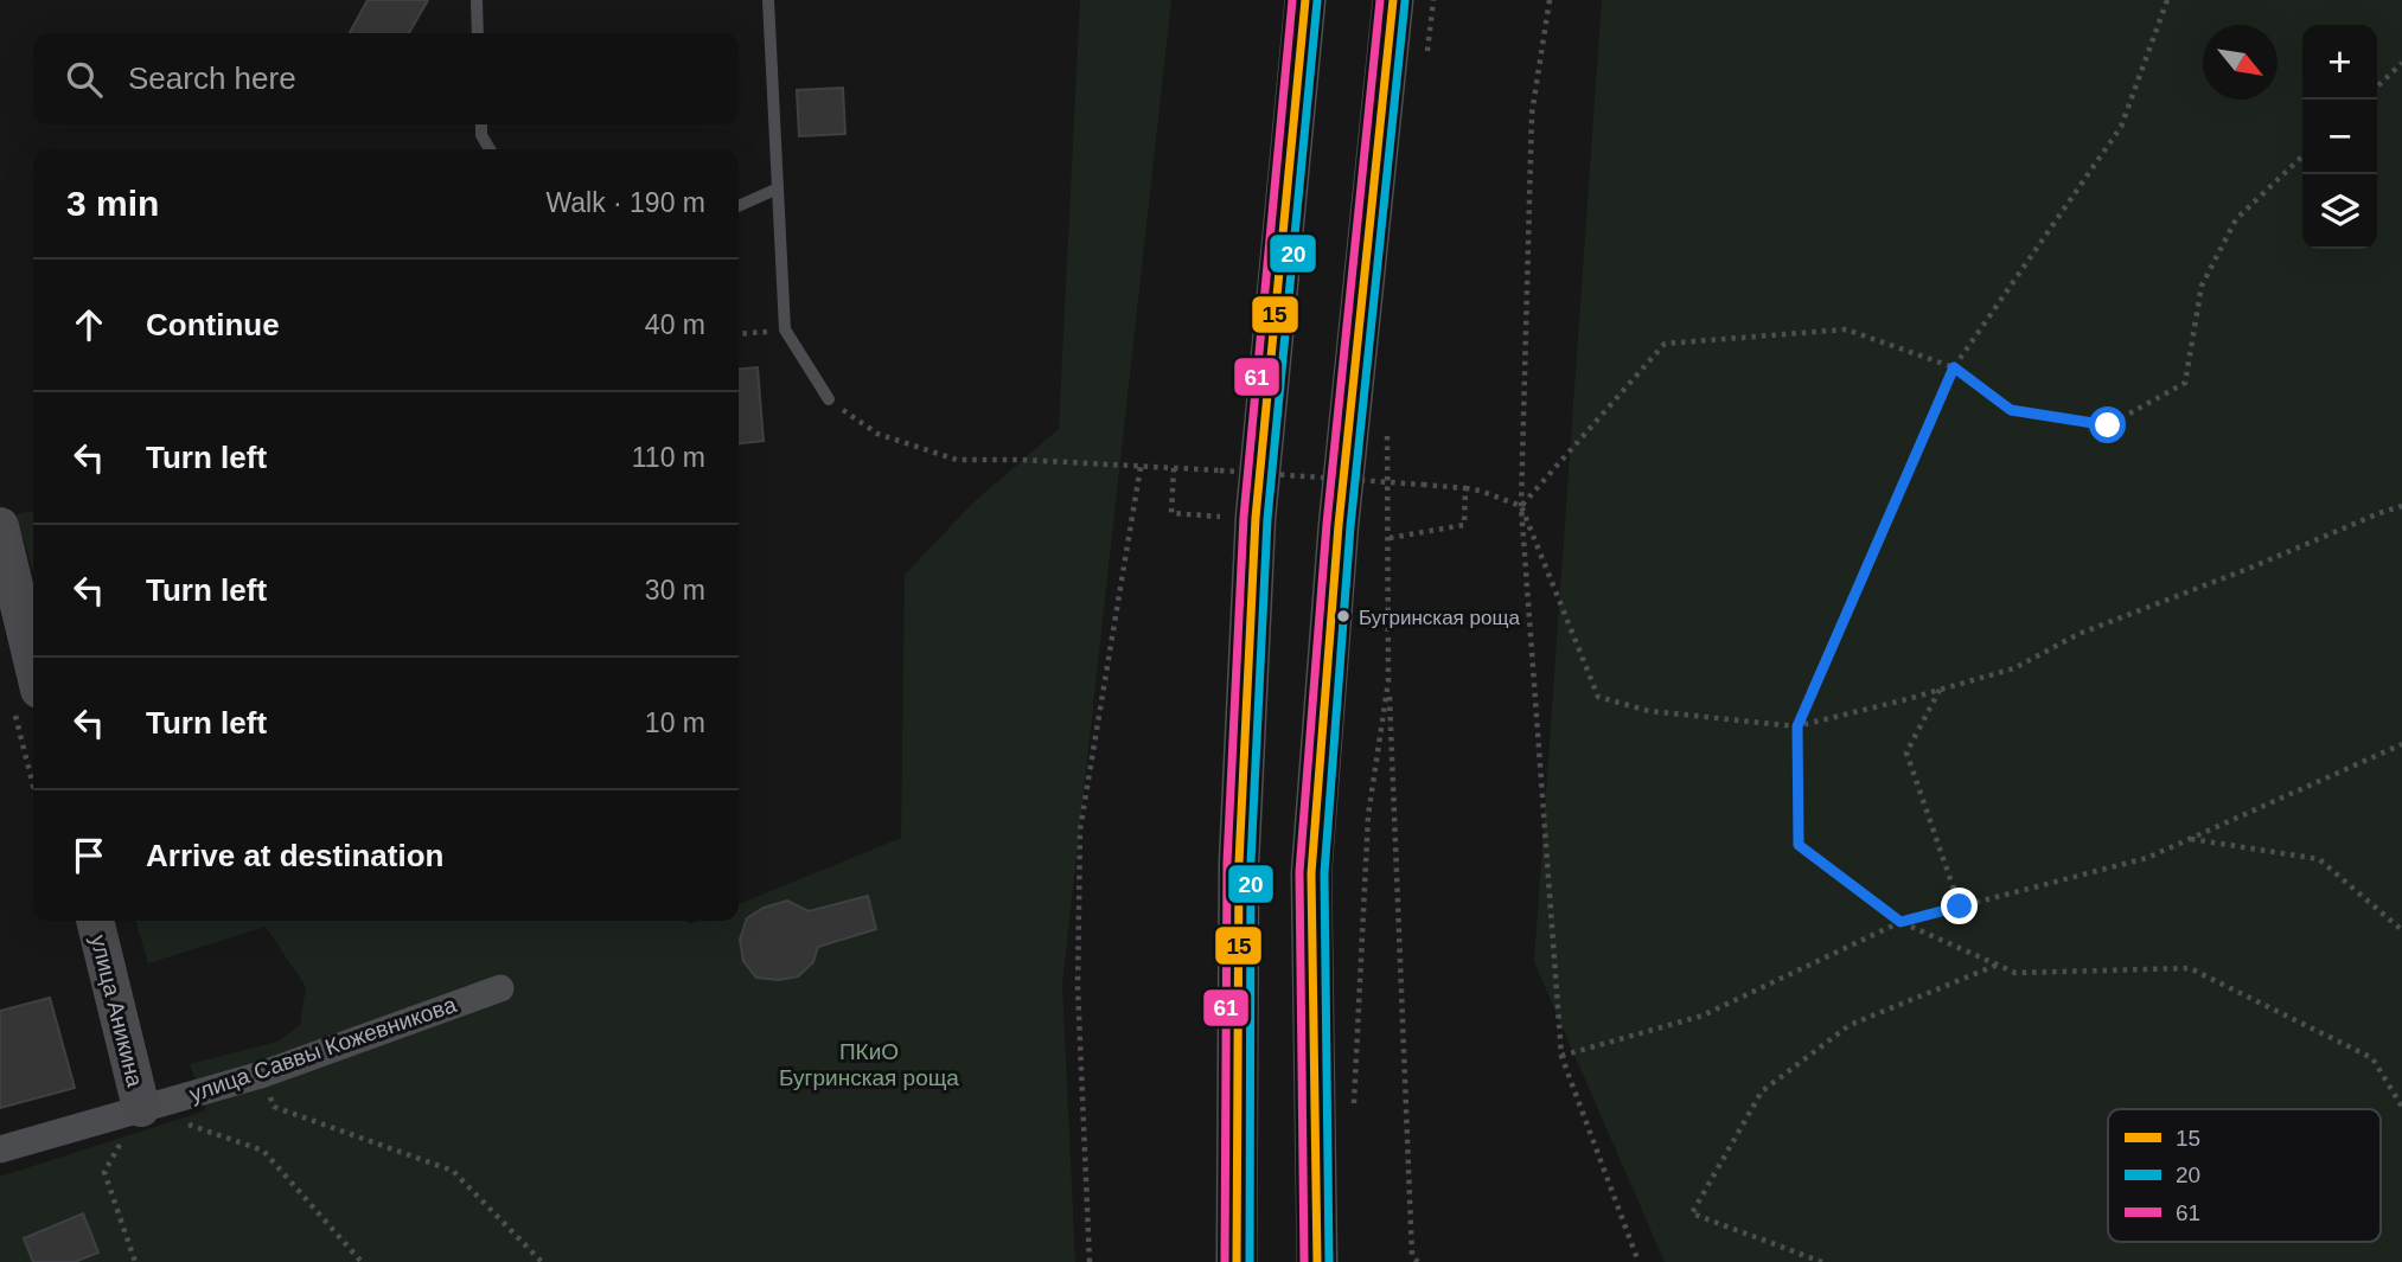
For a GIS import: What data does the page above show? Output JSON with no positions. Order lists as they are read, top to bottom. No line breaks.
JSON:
{"streets":{"street":["улица Аникина","улица Саввы Кожевникова"]},"crossings":[["улица Аникина","улица Саввы Кожевникова"]],"parks":["ПКиО Бугринская роща"],"places":["Бугринская роща"],"lines":["transit line 15","transit line 61","transit line 20"],"legend":["15","20","61"],"north":"bottom right","page":{"map_buttons":["+","−"],"search":"Search here","heading":["3 min","Walk · 190 m"],"list":[["Continue","40 m"],["Turn left","110 m"],["Turn left","30 m"],["Turn left","10 m"],"Arrive at destination"]}}
